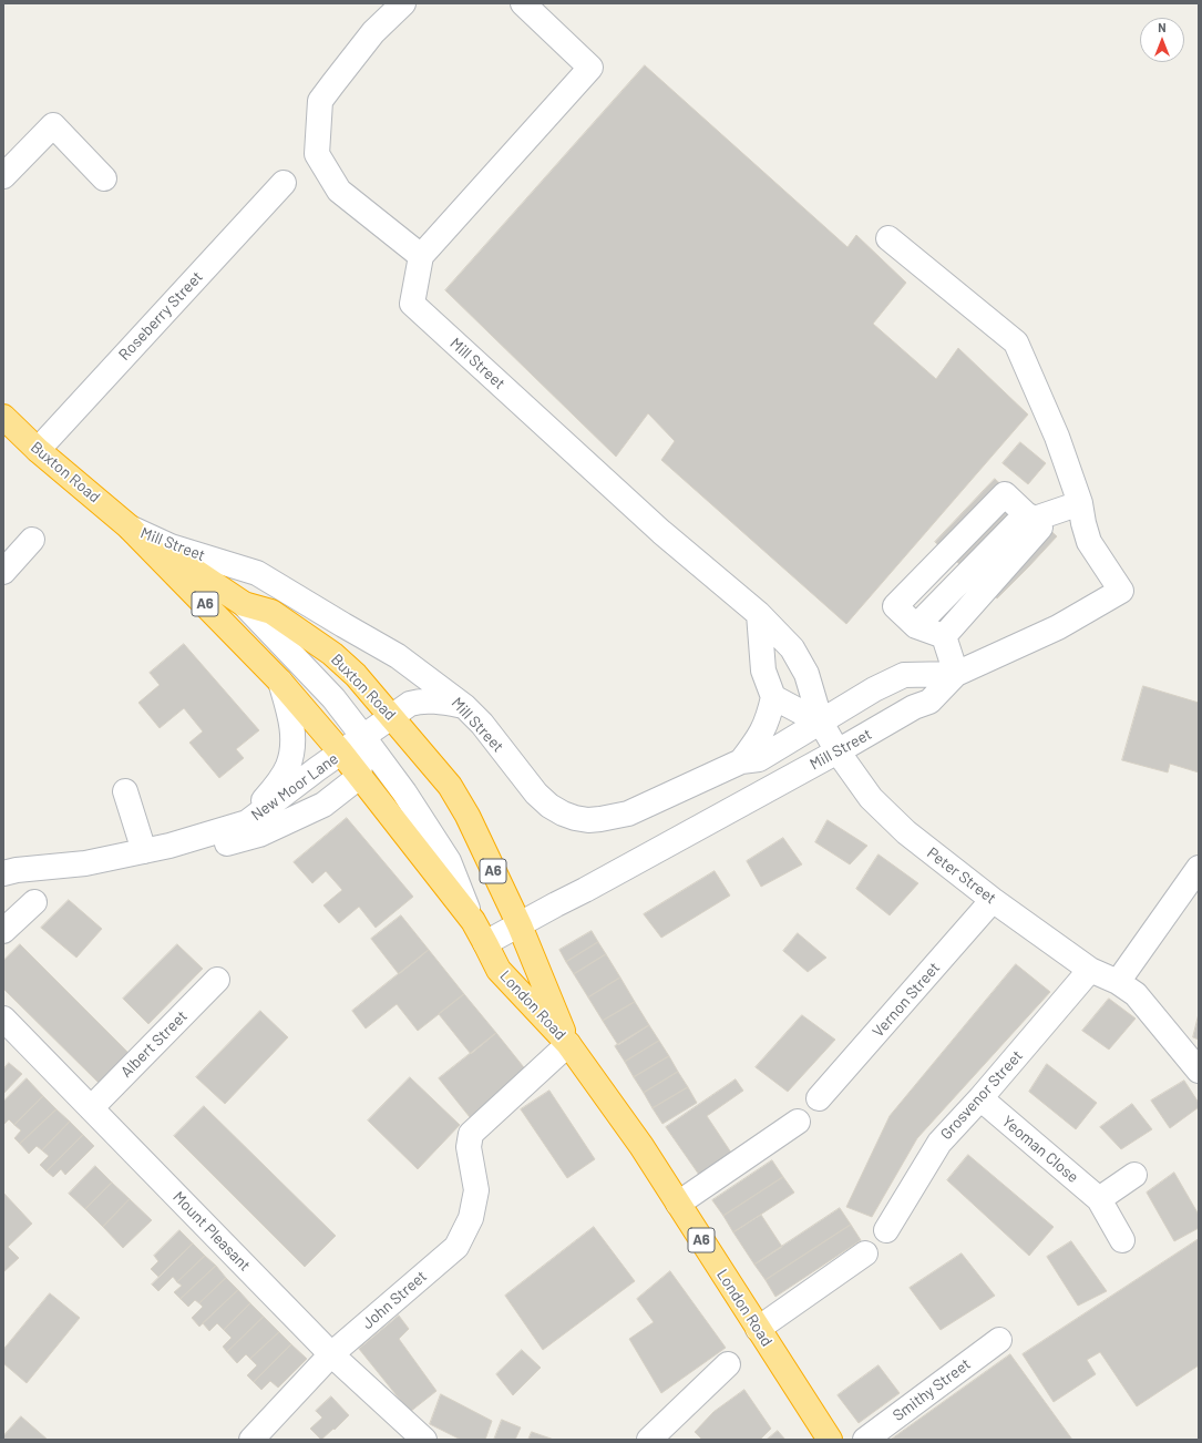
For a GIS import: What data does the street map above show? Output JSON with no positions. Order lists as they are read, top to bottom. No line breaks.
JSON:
{"streets":{"highway":["Buxton Road","A6","London Road"],"street":["Roseberry Street","Mill Street","New Moor Lane","Peter Street","Vernon Street","Albert Street","Grosvenor Street","Yeoman Close","Mount Pleasant","John Street","Smithy Street"]},"crossings":[["Roseberry Street","Buxton Road"],["Mill Street","Buxton Road"],["Mill Street","New Moor Lane"],["Mill Street","Peter Street"],["Mill Street","London Road"],["Buxton Road","A6"],["Buxton Road","New Moor Lane"],["Buxton Road","London Road"],["A6","New Moor Lane"],["Peter Street","Vernon Street"],["Peter Street","Grosvenor Street"],["London Road","John Street"],["Albert Street","Mount Pleasant"],["Grosvenor Street","Yeoman Close"],["Mount Pleasant","John Street"]],"north":"top"}
